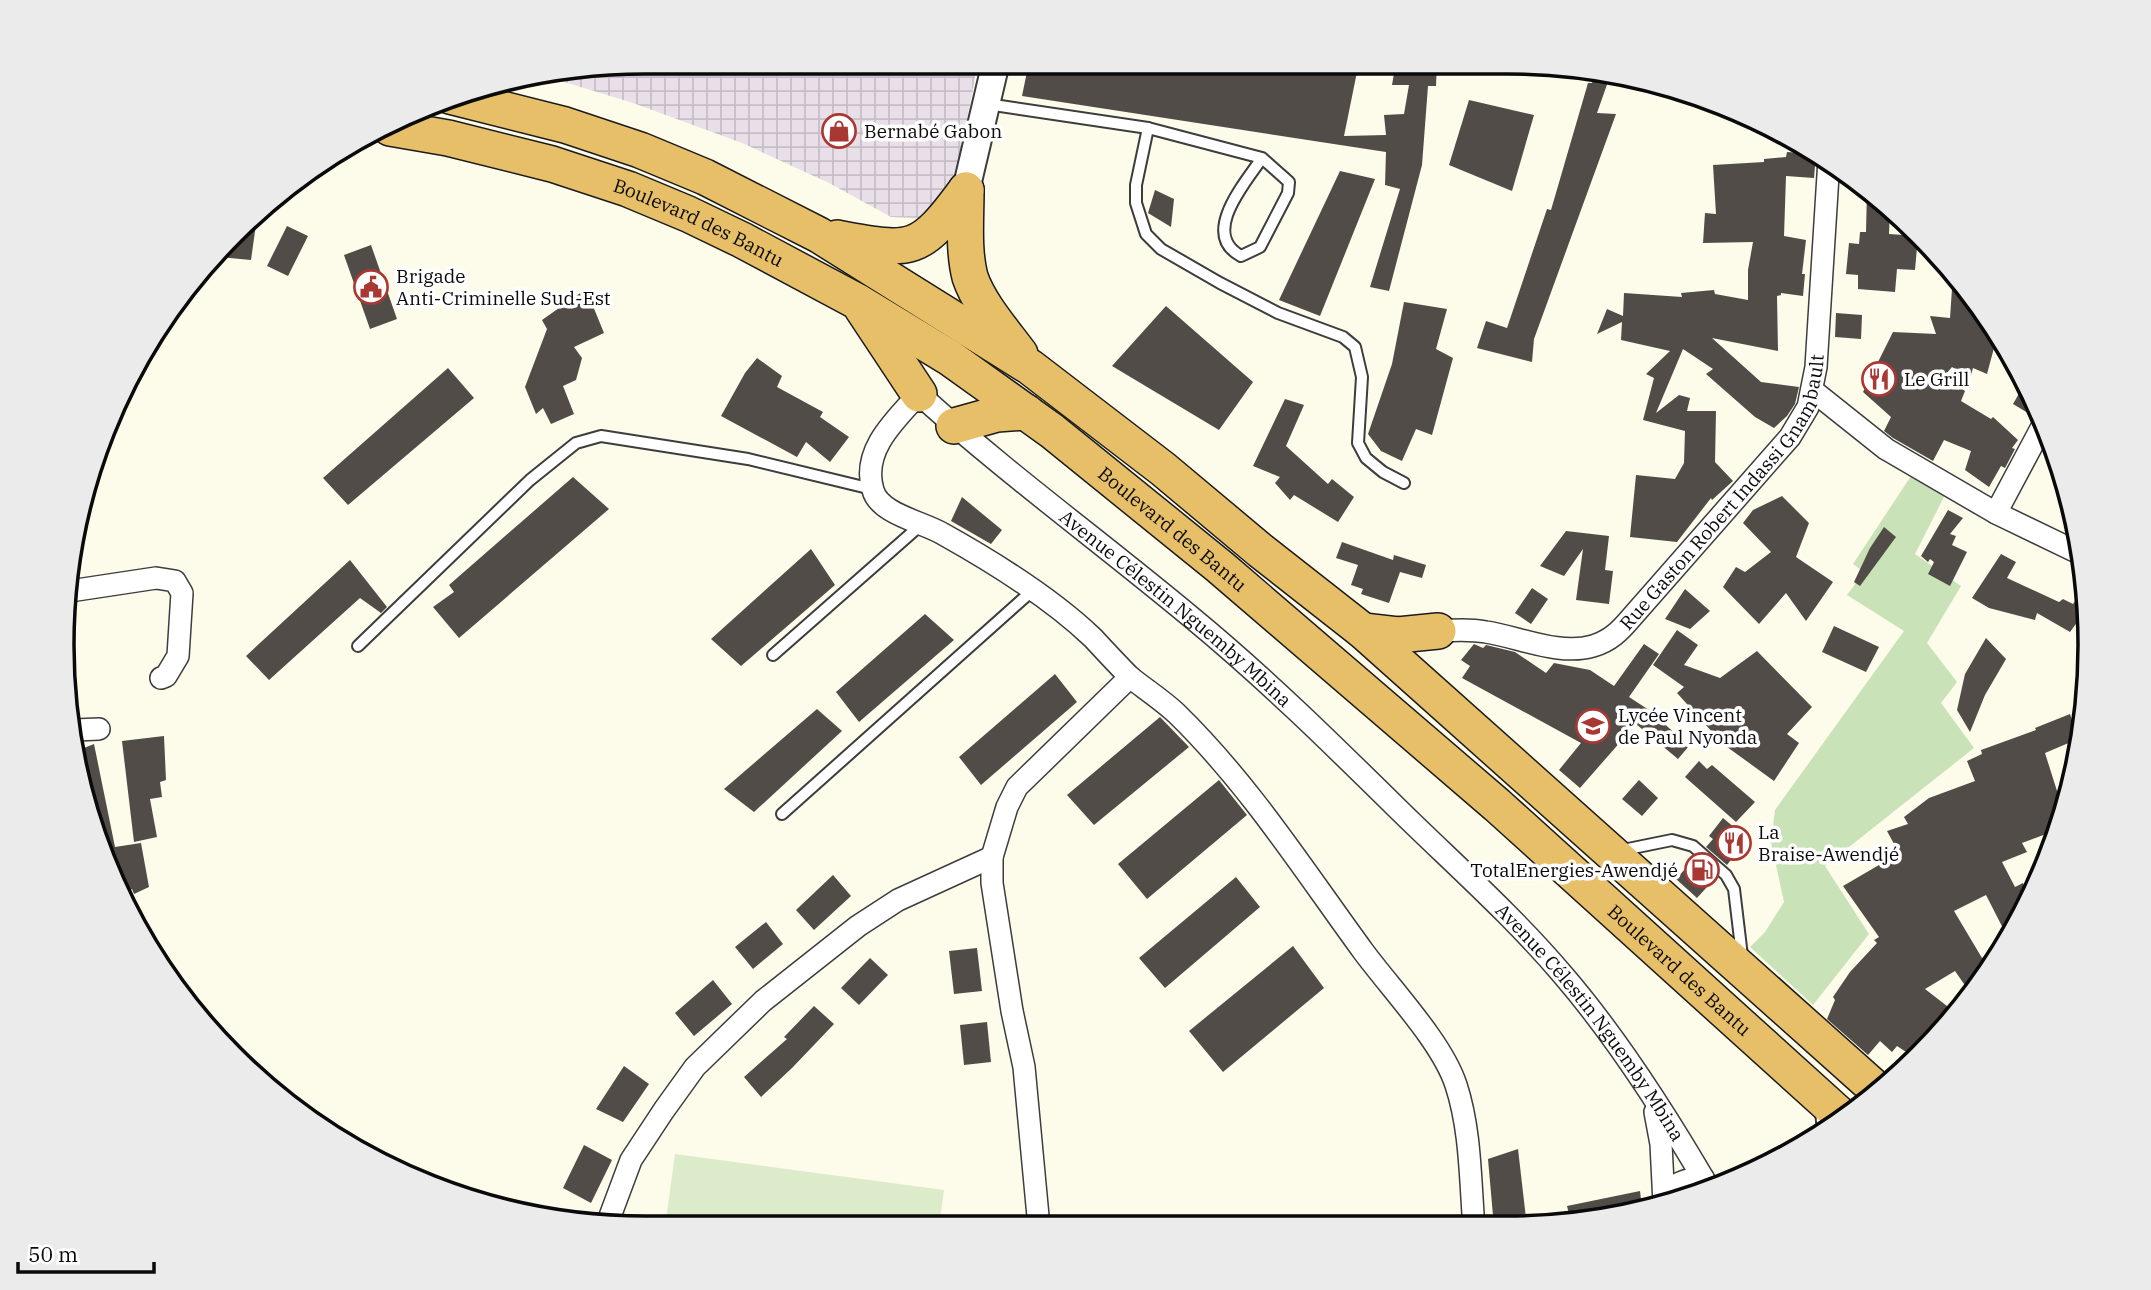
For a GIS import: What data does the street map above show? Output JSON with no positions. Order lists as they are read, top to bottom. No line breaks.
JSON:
{"streets":{"highway":["Boulevard des Bantu"],"street":["Rue Gaston Robert Indassi Gnambault","Avenue Célestin Nguemby Mbina"]},"places":{"shop":["Bernabé Gabon"],"public building":["Brigade Anti-Criminelle Sud-Est"],"restaurant":["Le Grill","La Braise-Awendjé"],"school or university":["Lycée Vincent de Paul Nyonda"],"fuel station":["TotalEnergies-Awendjé"]},"scale_bar":"50 m"}
